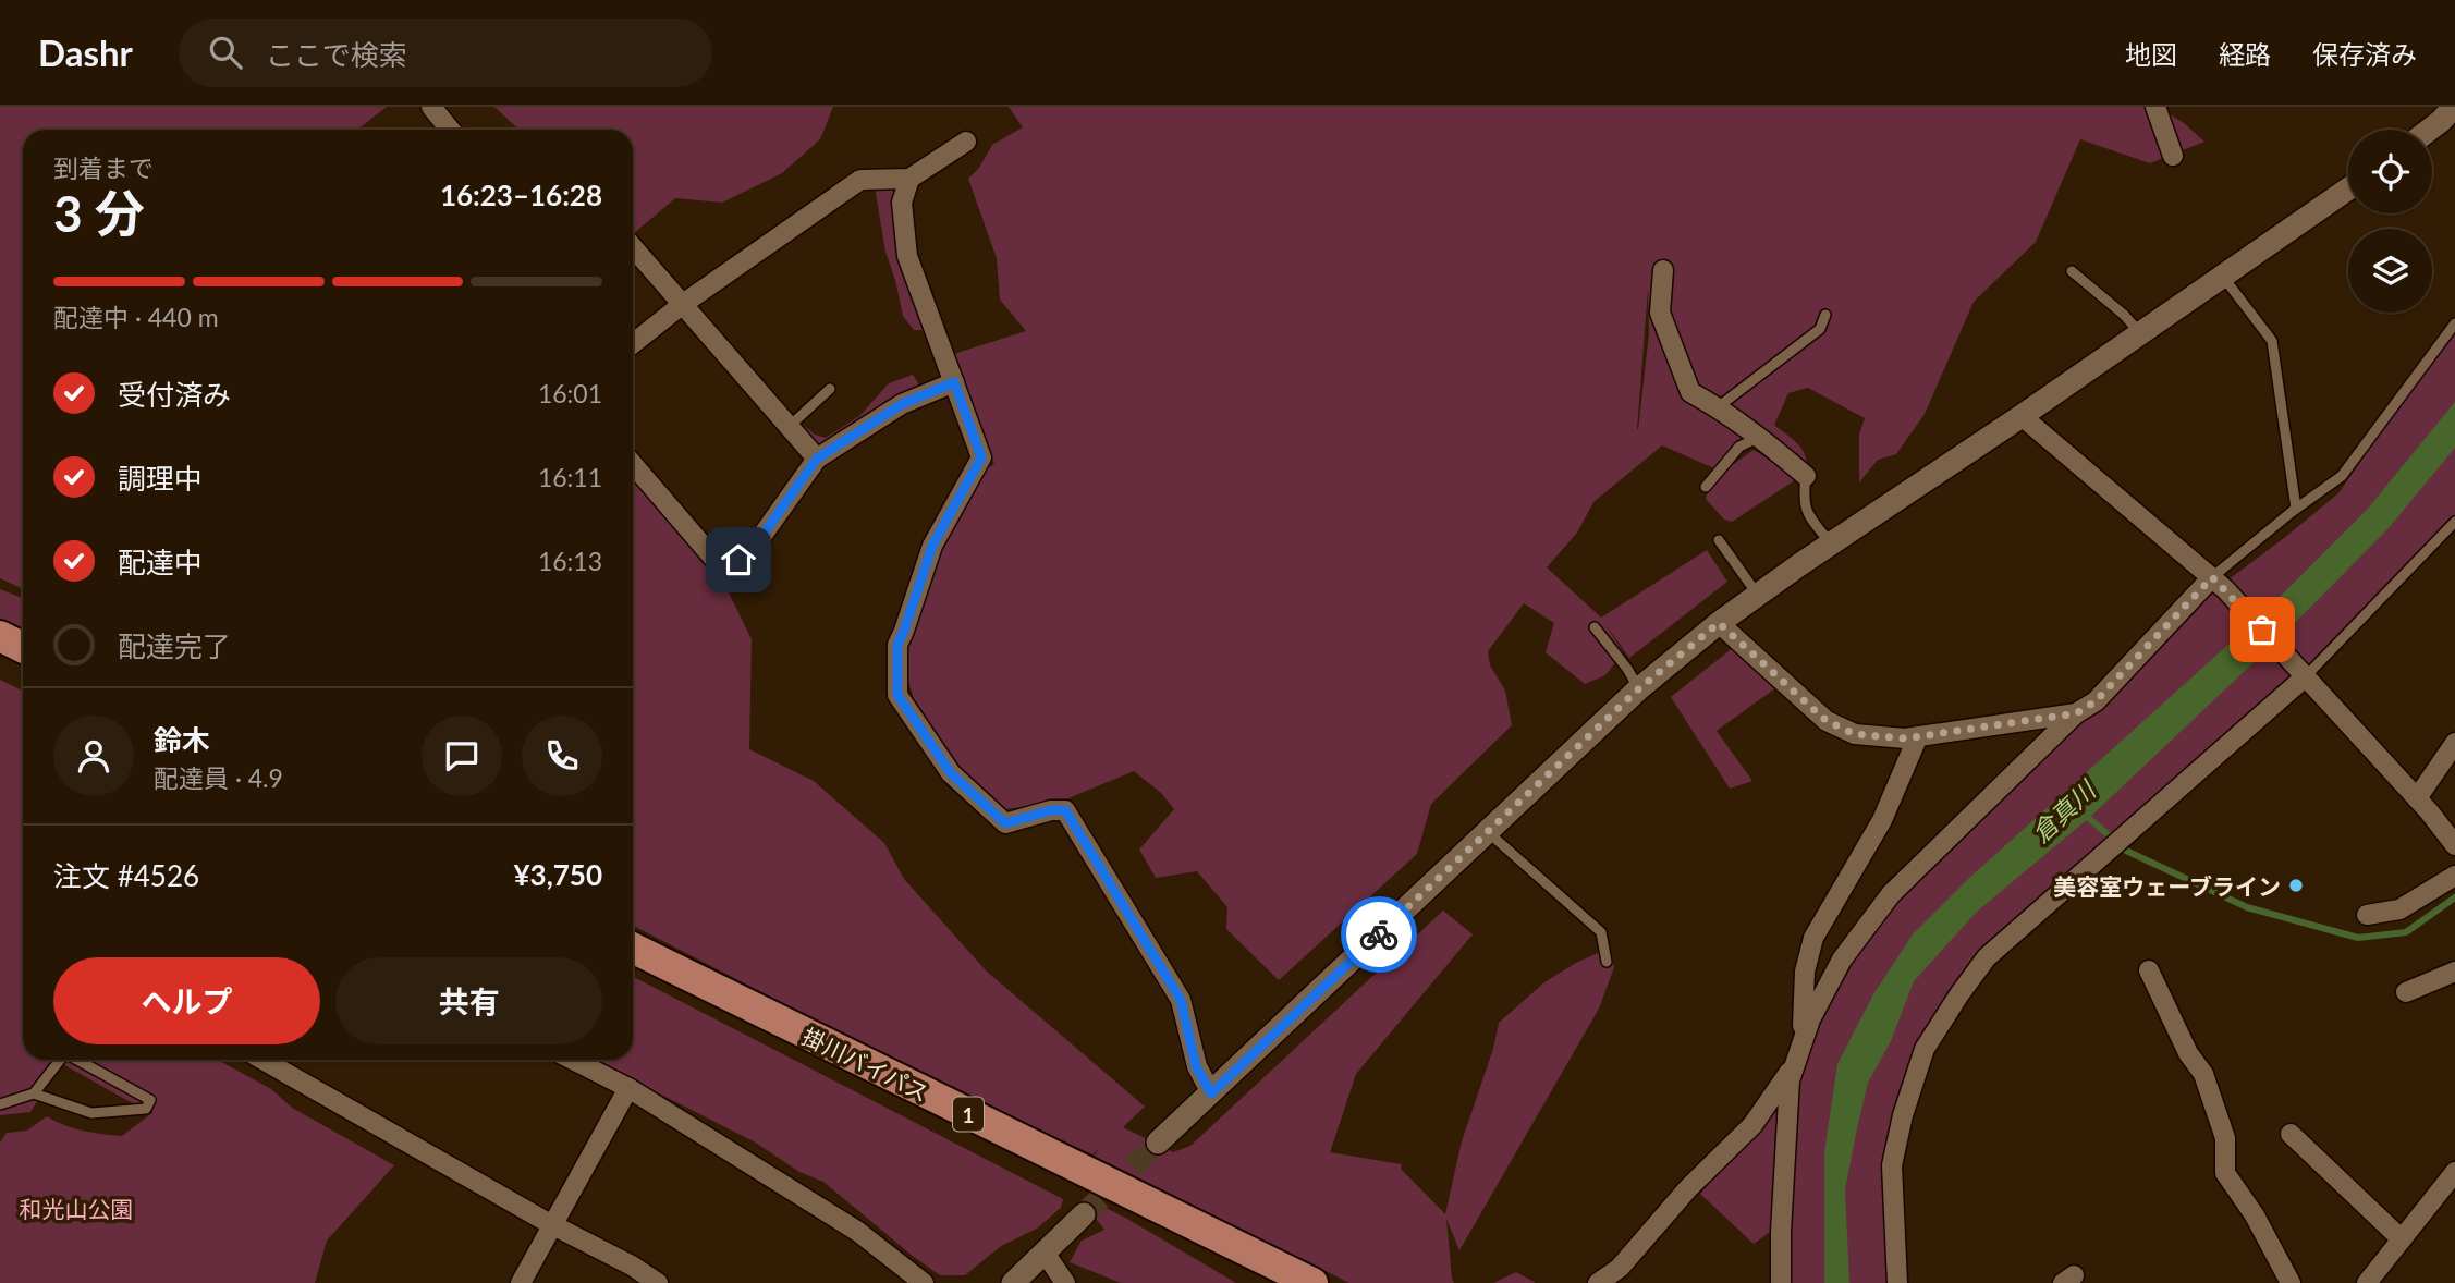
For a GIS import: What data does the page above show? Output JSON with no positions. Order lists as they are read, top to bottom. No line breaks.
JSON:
{"streets":{"highway":["掛川バイパス","1"]},"water":["倉真川"],"parks":["和光山公園"],"places":["美容室ウェーブライン"],"page":{"header":"Dashr","search":"ここで検索","nav":["地図","経路","保存済み"],"heading":["3 分","到着まで","16:23–16:28"],"panel":["鈴木","配達員 · 4.9","注文 #4526","¥3,750"],"bar":"配達中 · 440 m","list":[["受付済み","16:01"],["調理中","16:11"],["配達中","16:13"],"配達完了"],"buttons":["ヘルプ","共有"]}}
